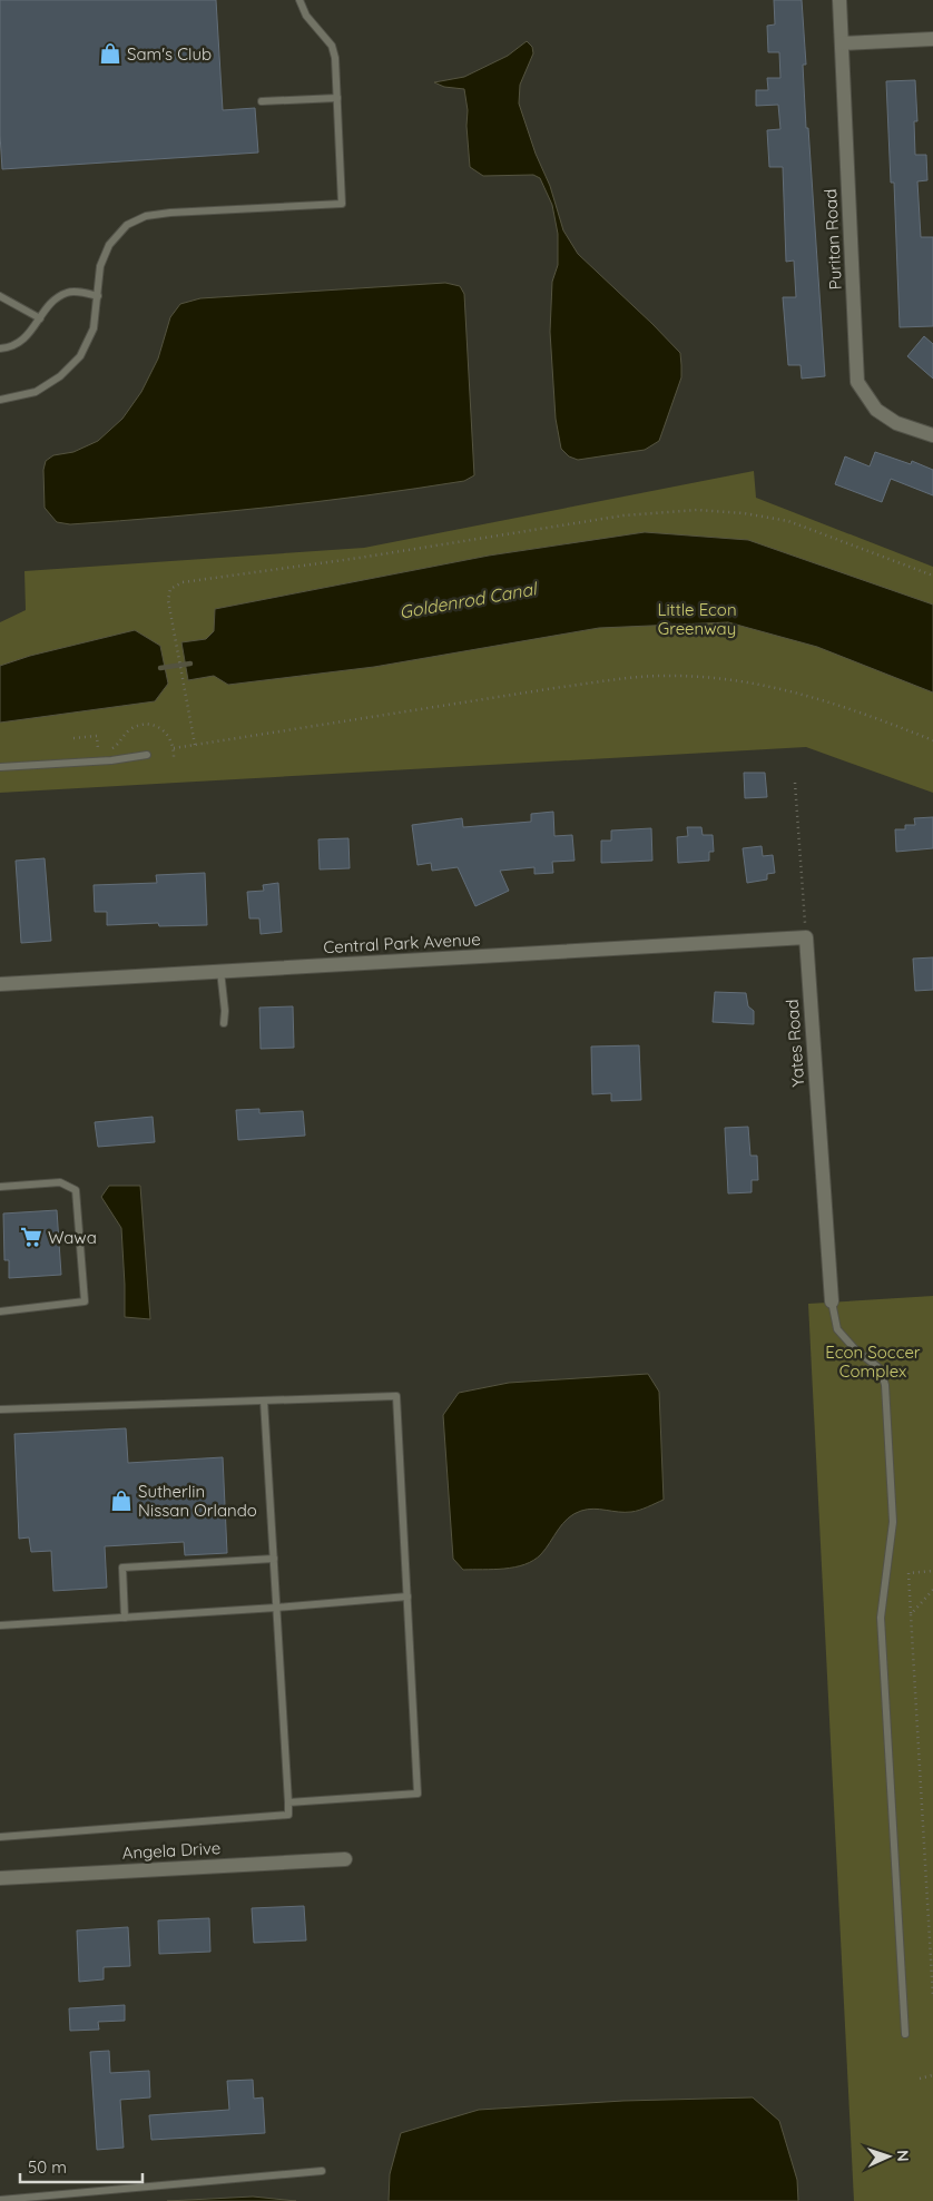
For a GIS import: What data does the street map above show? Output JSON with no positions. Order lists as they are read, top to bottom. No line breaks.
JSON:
{"streets":{"street":["Puritan Road","Central Park Avenue","Yates Road","Angela Drive"]},"crossings":[["Central Park Avenue","Yates Road"]],"water":["Goldenrod Canal"],"parks":["Little Econ Greenway","Econ Soccer Complex"],"places":{"shop":["Sam's Club","Sutherlin Nissan Orlando"],"supermarket":["Wawa"]},"scale_bar":"50 m","north":"right"}
